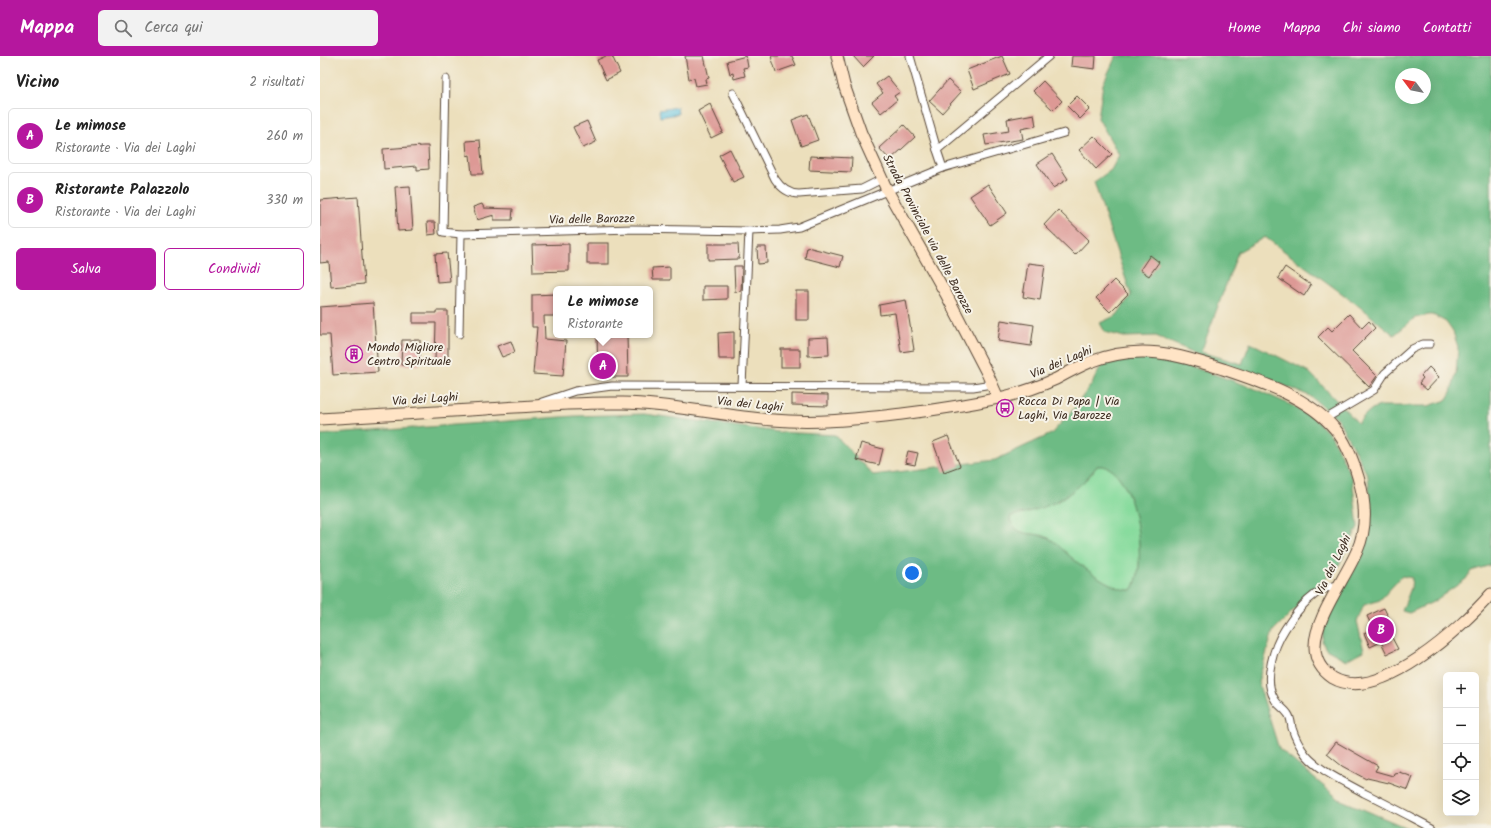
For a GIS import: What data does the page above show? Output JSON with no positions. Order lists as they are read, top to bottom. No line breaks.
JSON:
{"streets":{"main road":["Strada Provinciale via delle Barozze","Via dei Laghi"],"street":["Via delle Barozze"]},"crossings":[["Via delle Barozze","Strada Provinciale via delle Barozze"],["Strada Provinciale via delle Barozze","Via dei Laghi"]],"places":{"building":["Mondo Migliore Centro Spirituale"],"bus stop":["Rocca Di Papa | Via Laghi, Via Barozze"]},"north":"top left","page":{"header":"Mappa","search":"Cerca qui","nav":["Home","Mappa","Chi siamo","Contatti"],"heading":["Vicino","2 risultati"],"list":[{"mark":"A","name":"Le mimose","note":"Ristorante · Via dei Laghi","value":"260 m"},{"mark":"B","name":"Ristorante Palazzolo","note":"Ristorante · Via dei Laghi","value":"330 m"}],"buttons":["Salva","Condividi"],"popup":["Le mimose","Ristorante"],"pins":["A","B"],"map_buttons":["+","−"]}}
